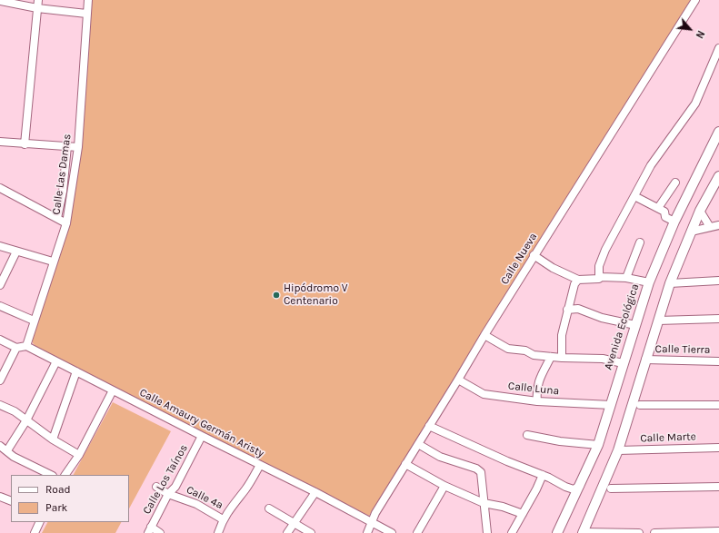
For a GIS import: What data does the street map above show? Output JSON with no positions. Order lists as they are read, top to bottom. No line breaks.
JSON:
{"streets":{"main road":["Avenida Ecológica"],"street":["Calle Las Damas","Calle Nueva","Calle Tierra","Calle Luna","Calle Amaury Germán Aristy","Calle Marte","Calle Los Taínos","Calle 4a"]},"crossings":[["Calle Las Damas","Calle Amaury Germán Aristy"],["Calle Nueva","Calle Luna"],["Calle Nueva","Calle Amaury Germán Aristy"],["Avenida Ecológica","Calle Luna"],["Calle Amaury Germán Aristy","Calle Los Taínos"],["Calle Los Taínos","Calle 4a"]],"places":["Hipódromo V Centenario"],"legend":["Road","Park"],"north":"bottom right"}
